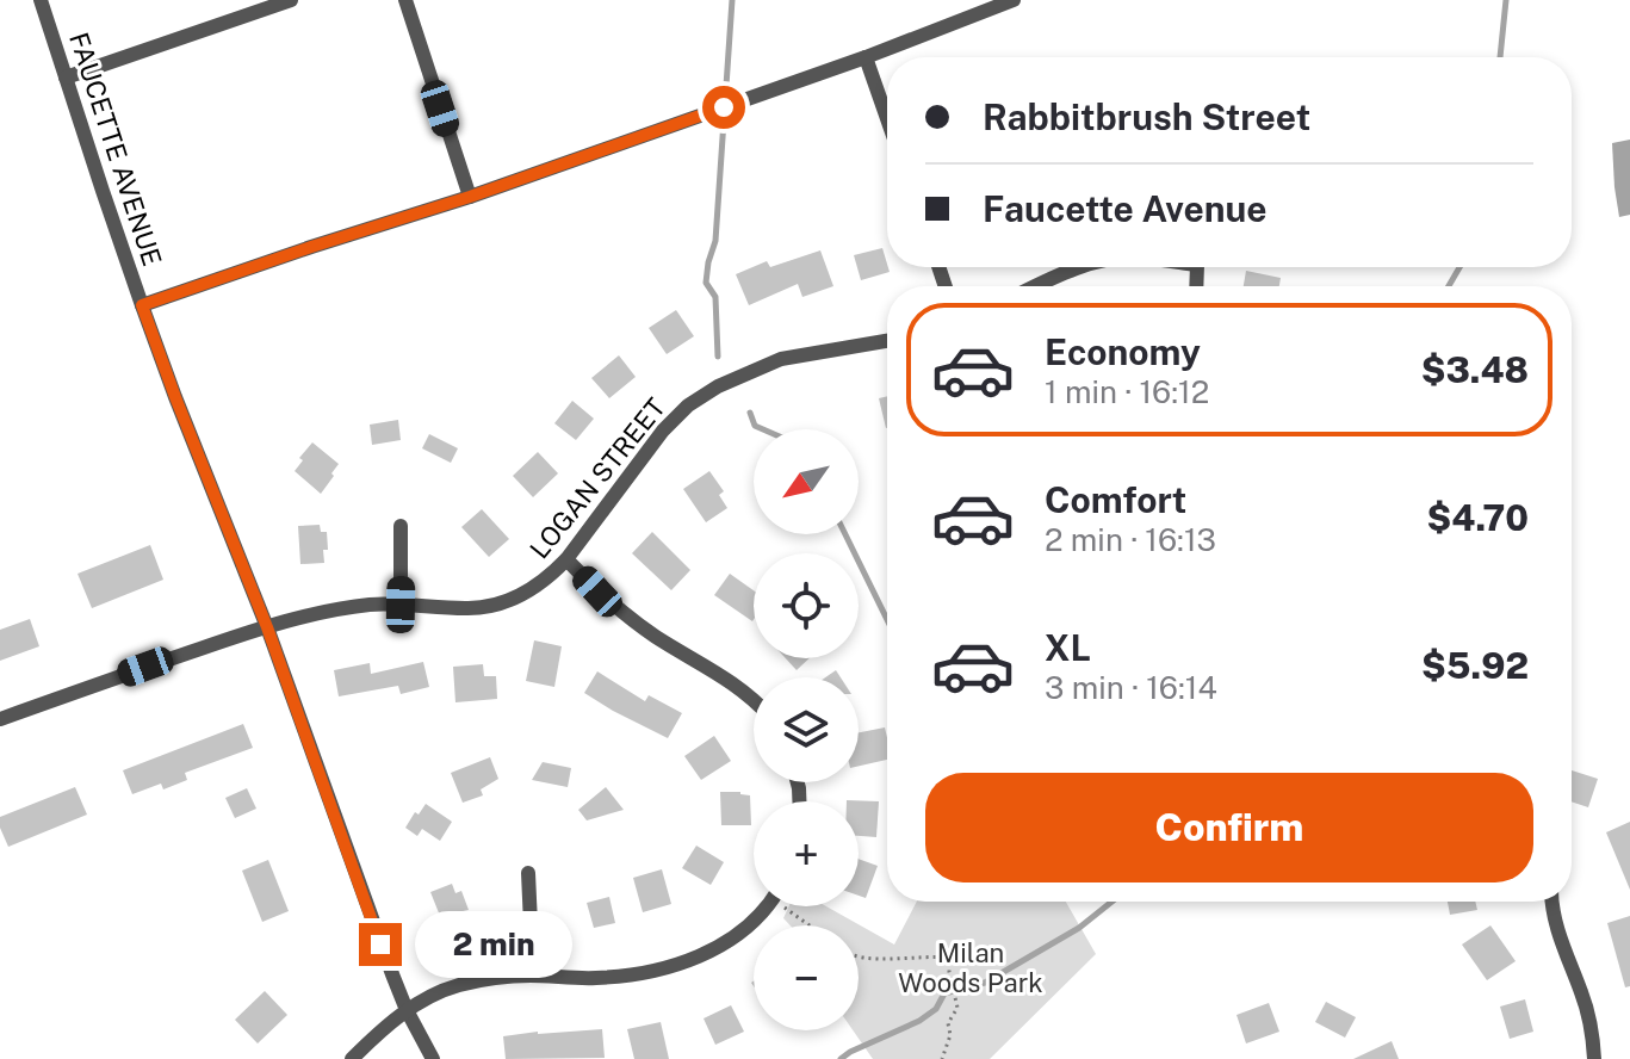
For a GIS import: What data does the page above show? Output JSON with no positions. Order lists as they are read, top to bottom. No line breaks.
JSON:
{"streets":{"street":["FAUCETTE AVENUE","LOGAN STREET"]},"crossings":[["FAUCETTE AVENUE","LOGAN STREET"]],"parks":["Milan Woods Park"],"north":"bottom left","page":{"banner":["Rabbitbrush Street","Faucette Avenue"],"list":[{"name":"Economy","note":"1 min · 16:12","value":"$3.48"},{"name":"Comfort","note":"2 min · 16:13","value":"$4.70"},{"name":"XL","note":"3 min · 16:14","value":"$5.92"}],"map_buttons":["+","−"],"buttons":"Confirm","bubble":"2 min"}}
